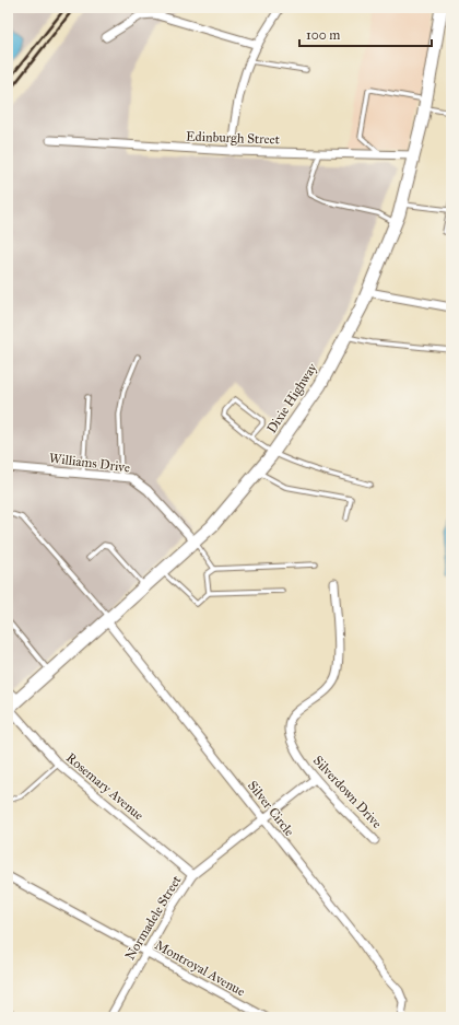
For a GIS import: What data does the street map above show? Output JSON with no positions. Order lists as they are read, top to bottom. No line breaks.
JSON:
{"streets":{"main road":["Dixie Highway"],"street":["Edinburgh Street","Williams Drive","Rosemary Avenue","Silverdown Drive","Silver Circle","Normadele Street","Montroyal Avenue"]},"crossings":[["Edinburgh Street","Dixie Highway"],["Dixie Highway","Williams Drive"],["Dixie Highway","Rosemary Avenue"],["Dixie Highway","Silver Circle"],["Rosemary Avenue","Normadele Street"],["Silverdown Drive","Normadele Street"],["Silver Circle","Normadele Street"],["Normadele Street","Montroyal Avenue"]],"scale_bar":"100 m"}
